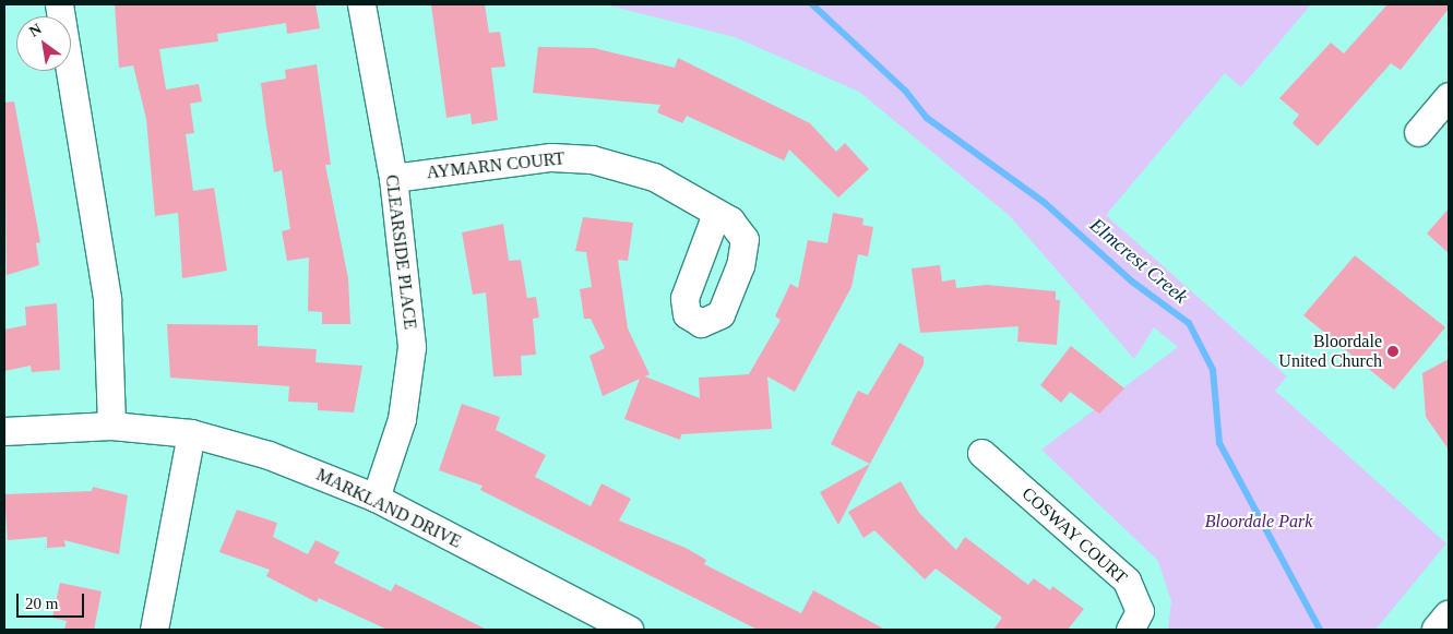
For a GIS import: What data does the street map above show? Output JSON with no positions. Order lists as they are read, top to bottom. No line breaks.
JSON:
{"streets":{"street":["AYMARN COURT","CLEARSIDE PLACE","MARKLAND DRIVE","COSWAY COURT"]},"crossings":[["AYMARN COURT","CLEARSIDE PLACE"],["CLEARSIDE PLACE","MARKLAND DRIVE"]],"water":["Elmcrest Creek"],"parks":["Bloordale Park"],"places":["Bloordale United Church"],"scale_bar":"20 m","north":"top left"}
